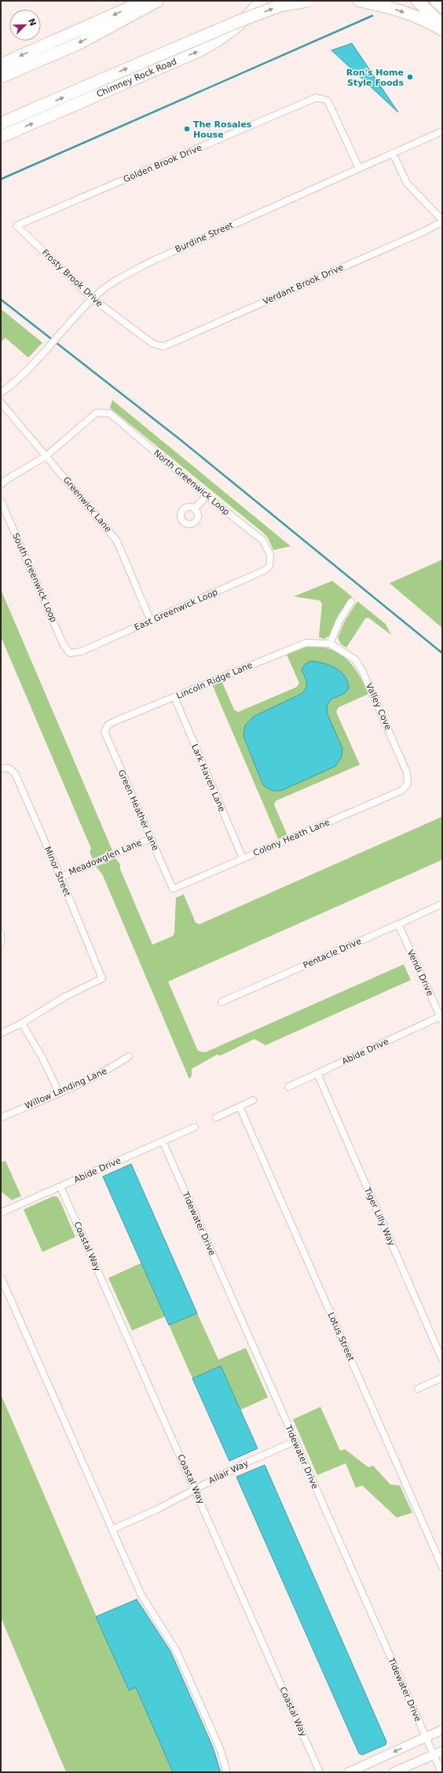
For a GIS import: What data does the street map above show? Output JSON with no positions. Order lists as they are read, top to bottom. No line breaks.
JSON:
{"streets":{"highway":["Chimney Rock Road"],"street":["Golden Brook Drive","Burdine Street","Frosty Brook Drive","Verdant Brook Drive","North Greenwick Loop","Greenwick Lane","South Greenwick Loop","East Greenwick Loop","Lincoln Ridge Lane","Valley Cove","Lark Haven Lane","Green Heather Lane","Colony Heath Lane","Meadowglen Lane","Minor Street","Pentacle Drive","Vendi Drive","Abide Drive","Willow Landing Lane","Tiger Lilly Way","Tidewater Drive","Coastal Way","Lotus Street","Allair Way"]},"crossings":[["Golden Brook Drive","Burdine Street"],["Golden Brook Drive","Frosty Brook Drive"],["Burdine Street","Frosty Brook Drive"],["Burdine Street","Verdant Brook Drive"],["Frosty Brook Drive","Verdant Brook Drive"],["North Greenwick Loop","Greenwick Lane"],["North Greenwick Loop","East Greenwick Loop"],["Greenwick Lane","East Greenwick Loop"],["South Greenwick Loop","East Greenwick Loop"],["Lincoln Ridge Lane","Valley Cove"],["Lincoln Ridge Lane","Lark Haven Lane"],["Lincoln Ridge Lane","Green Heather Lane"],["Valley Cove","Colony Heath Lane"],["Lark Haven Lane","Colony Heath Lane"],["Green Heather Lane","Colony Heath Lane"],["Green Heather Lane","Meadowglen Lane"],["Meadowglen Lane","Minor Street"],["Pentacle Drive","Vendi Drive"],["Vendi Drive","Abide Drive"],["Abide Drive","Tiger Lilly Way"],["Abide Drive","Tidewater Drive"],["Abide Drive","Coastal Way"],["Tidewater Drive","Allair Way"],["Coastal Way","Allair Way"]],"places":["Ron's Home Style Foods","The Rosales House"],"north":"top right"}
